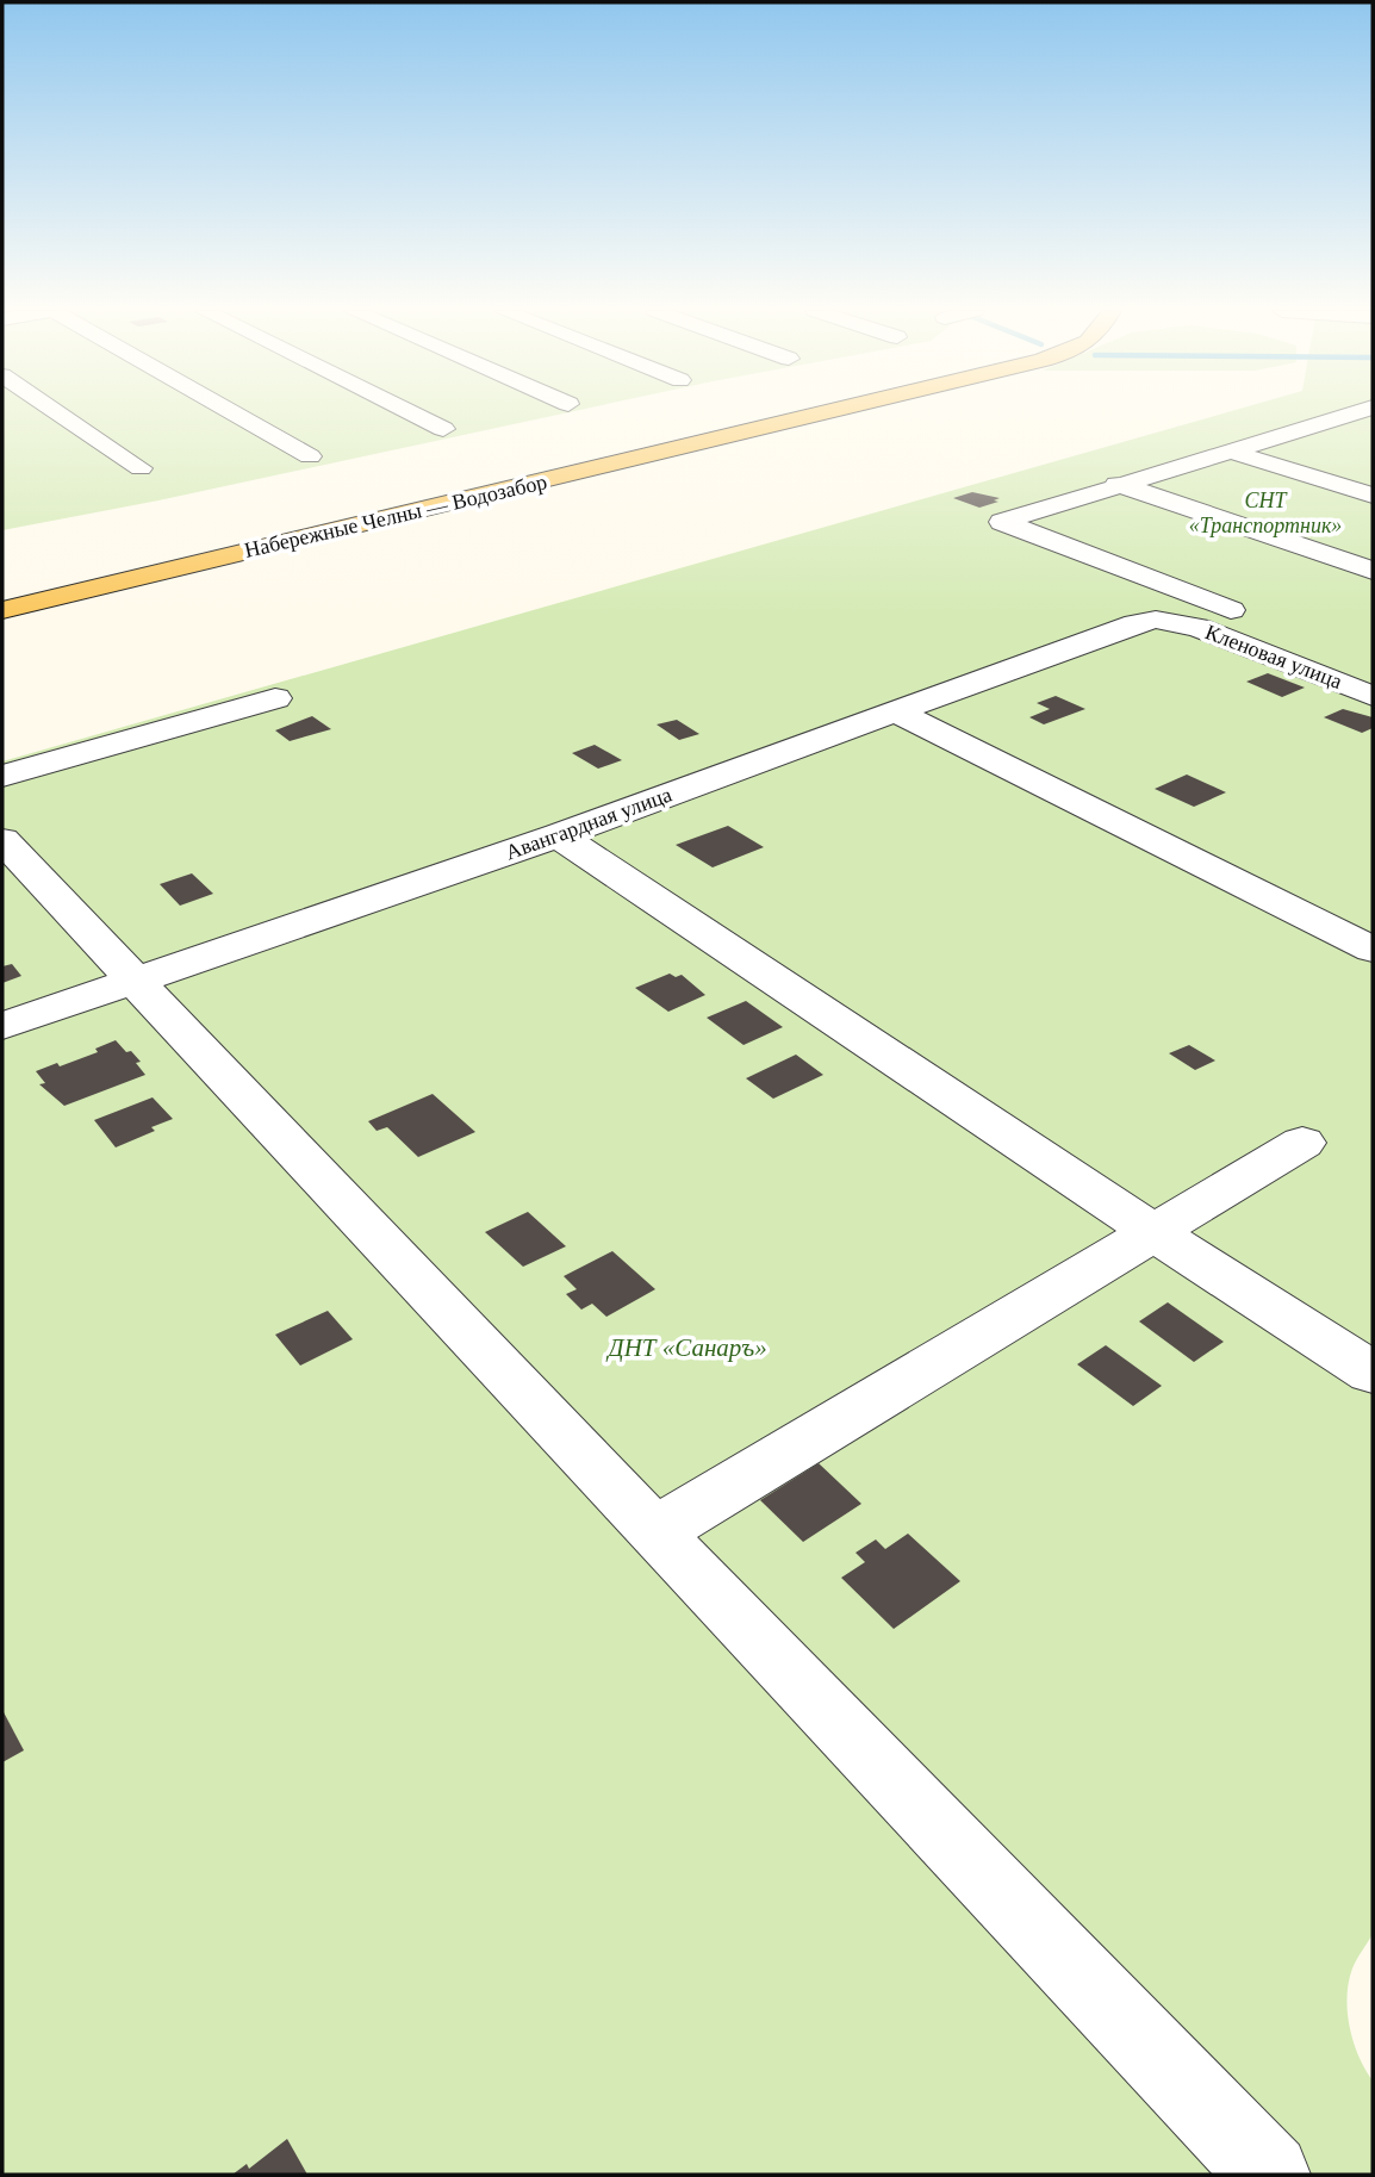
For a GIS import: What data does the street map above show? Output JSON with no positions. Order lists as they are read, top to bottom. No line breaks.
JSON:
{"streets":{"main road":["Набережные Челны — Водозабор"],"street":["Кленовая улица","Авангардная улица"]},"crossings":[["Кленовая улица","Авангардная улица"]],"parks":["СНТ «Транспортник»","ДНТ «Санаръ»"]}
